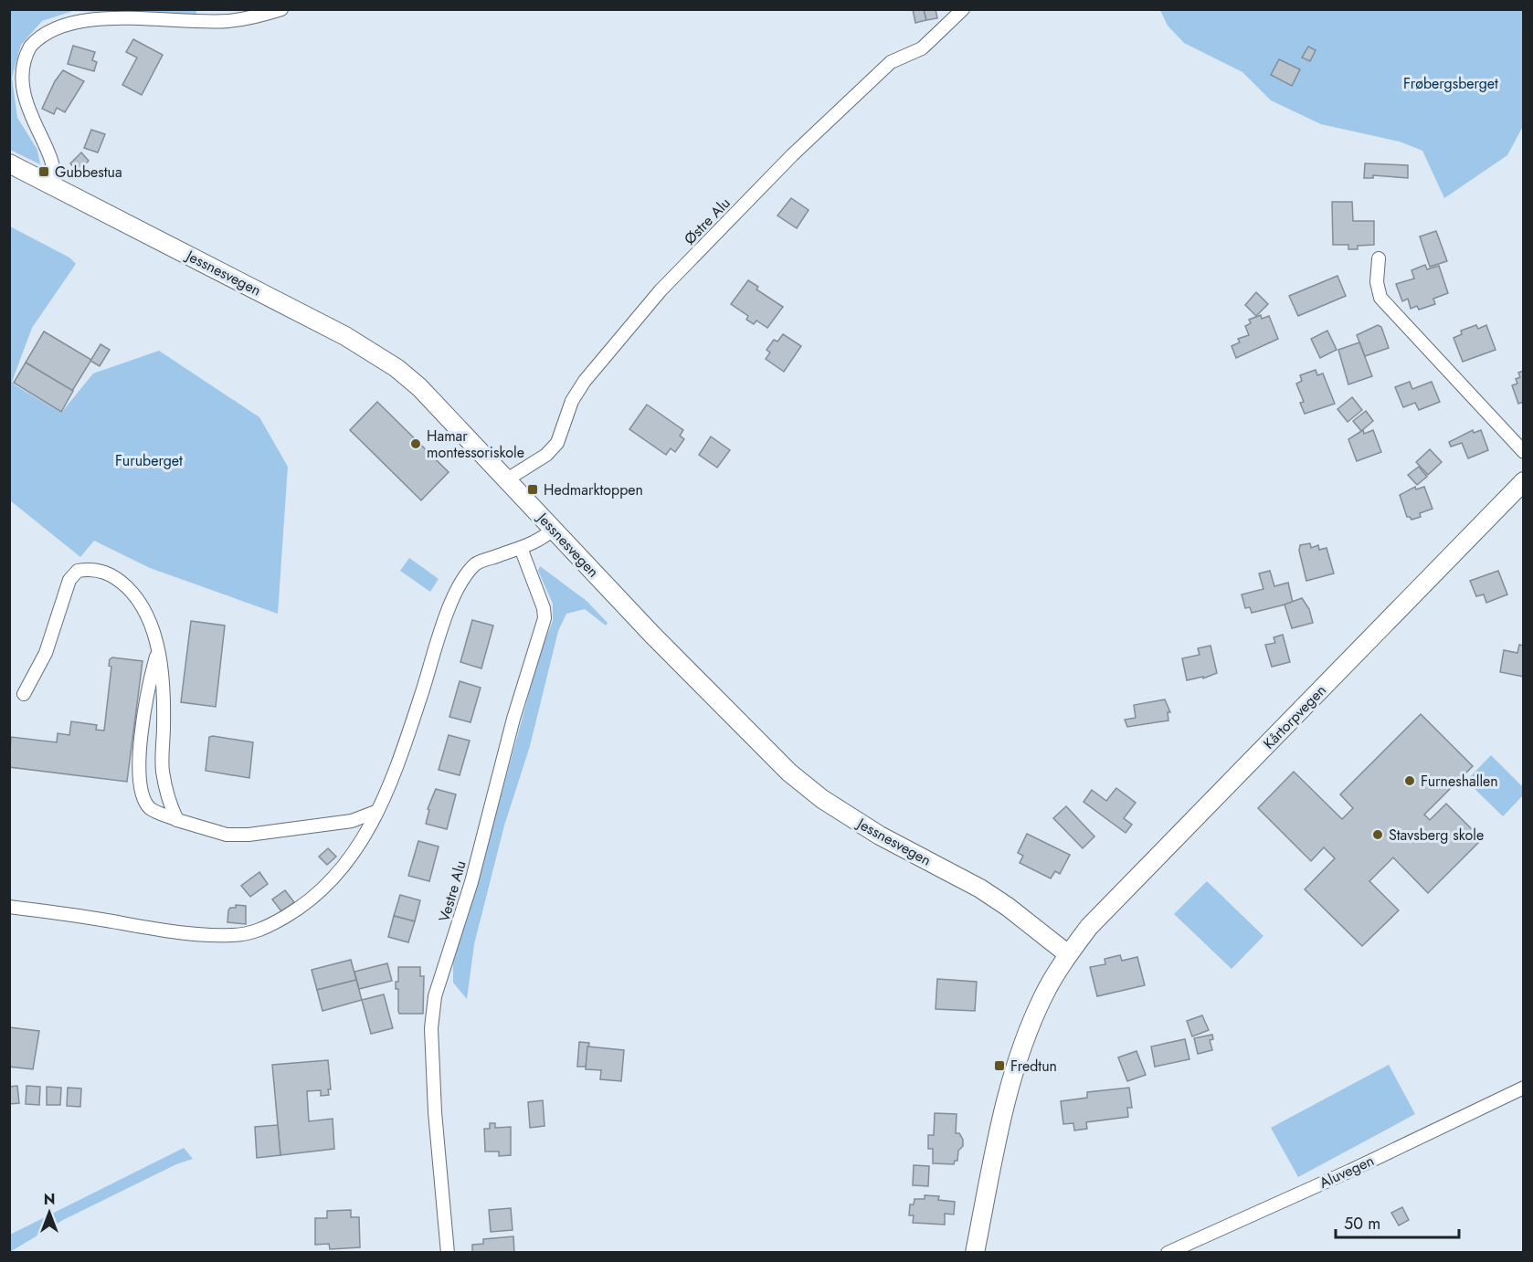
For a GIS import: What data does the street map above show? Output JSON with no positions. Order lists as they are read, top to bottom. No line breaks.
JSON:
{"streets":{"main road":["Jessnesvegen","Kårtorpvegen"],"street":["Østre Alu","Vestre Alu","Aluvegen"]},"crossings":[["Østre Alu","Jessnesvegen"],["Jessnesvegen","Kårtorpvegen"]],"parks":["Frøbergsberget","Furuberget"],"places":{"transit":["Gubbestua","Hedmarktoppen","Fredtun"],"other":["Hamar montessoriskole","Furneshallen","Stavsberg skole"]},"scale_bar":"50 m","north":"top"}
